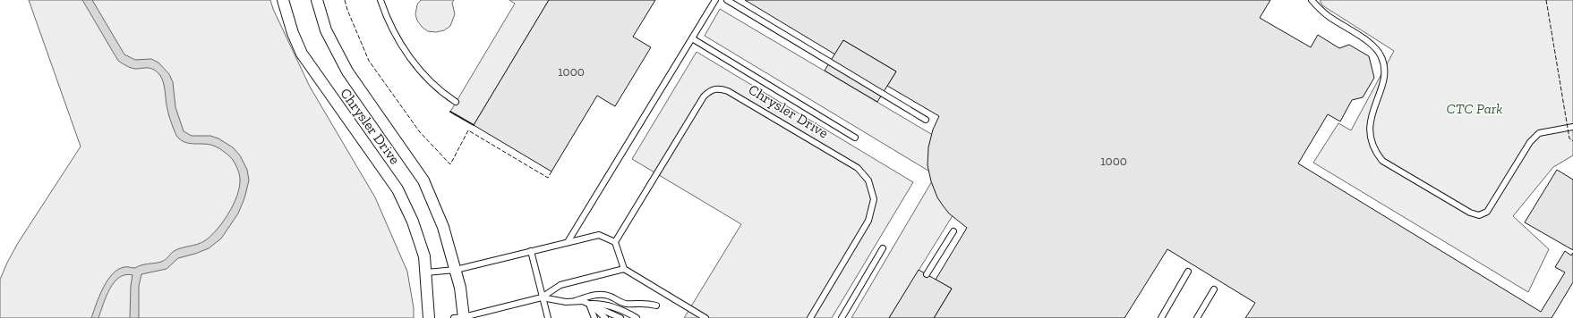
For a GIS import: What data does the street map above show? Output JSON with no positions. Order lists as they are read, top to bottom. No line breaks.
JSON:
{"streets":{"street":["Chrysler Drive"]},"parks":["CTC Park"],"house_numbers":["1000","1000"]}
